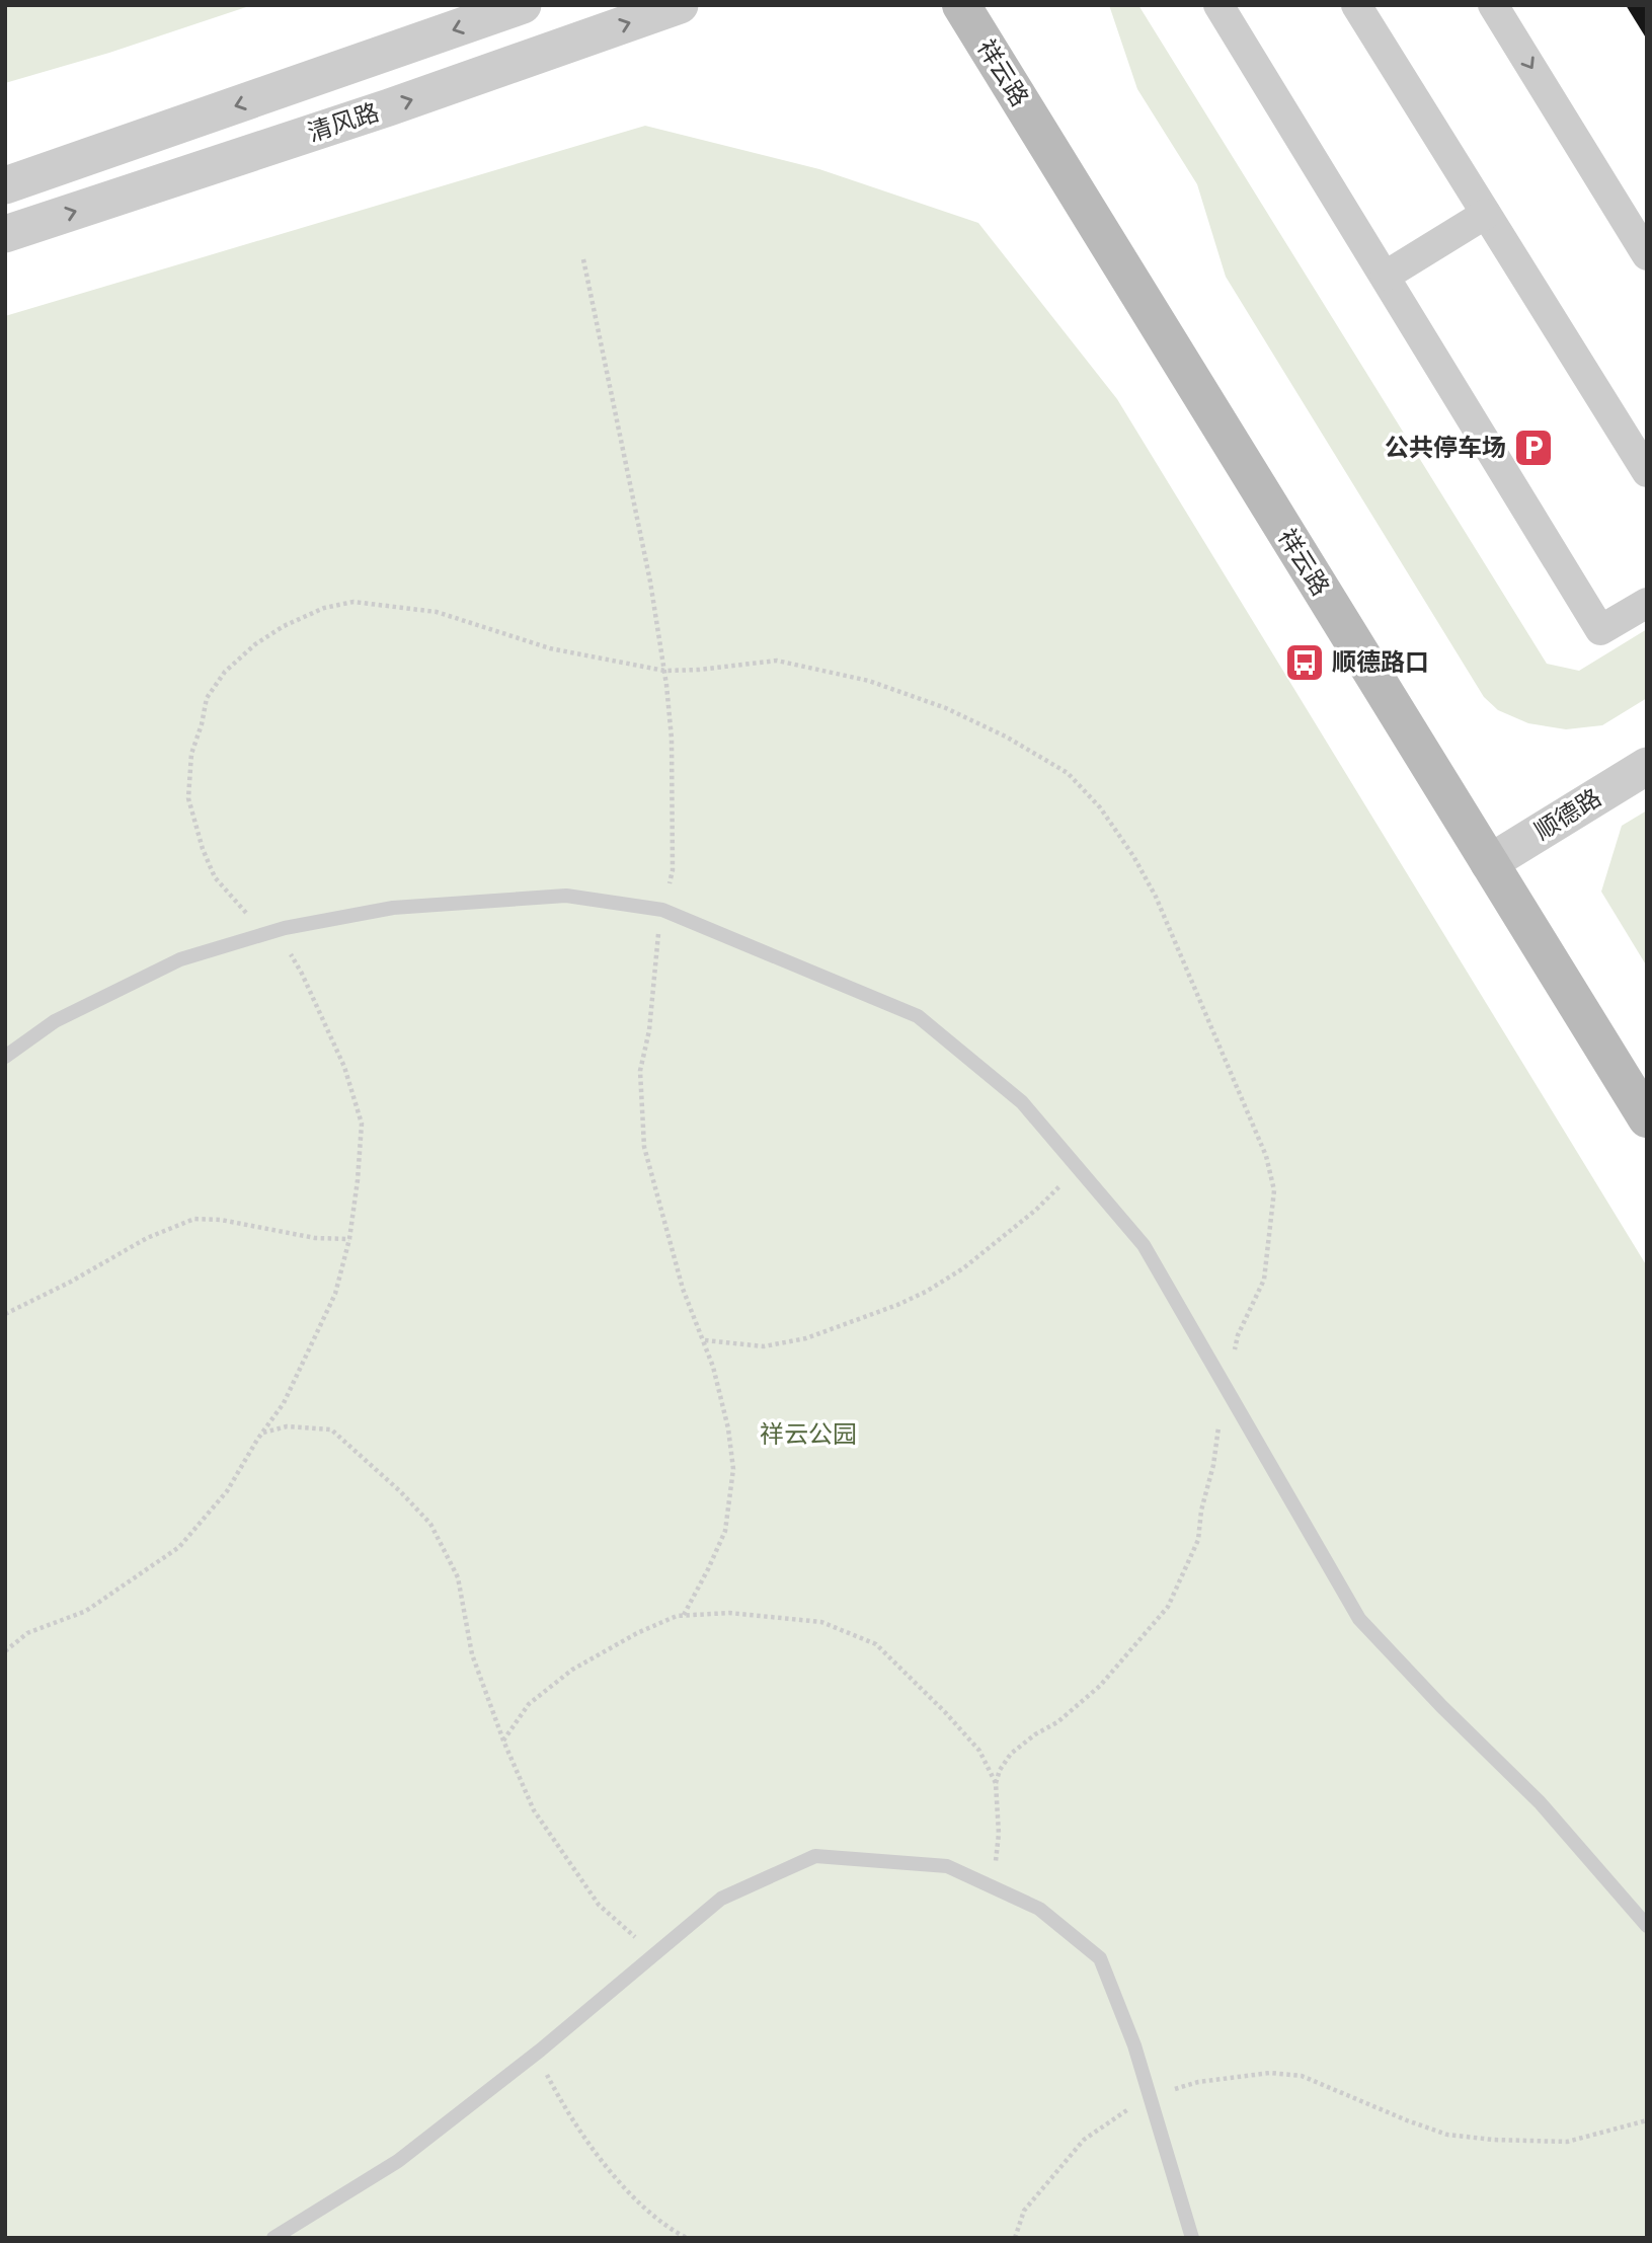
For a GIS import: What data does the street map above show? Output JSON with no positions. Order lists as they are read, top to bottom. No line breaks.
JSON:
{"streets":{"main road":["祥云路"],"street":["清风路","顺德路"]},"crossings":[["祥云路","顺德路"]],"parks":["祥云公园"],"places":{"parking":["公共停车场"],"bus stop":["顺德路口"]}}
